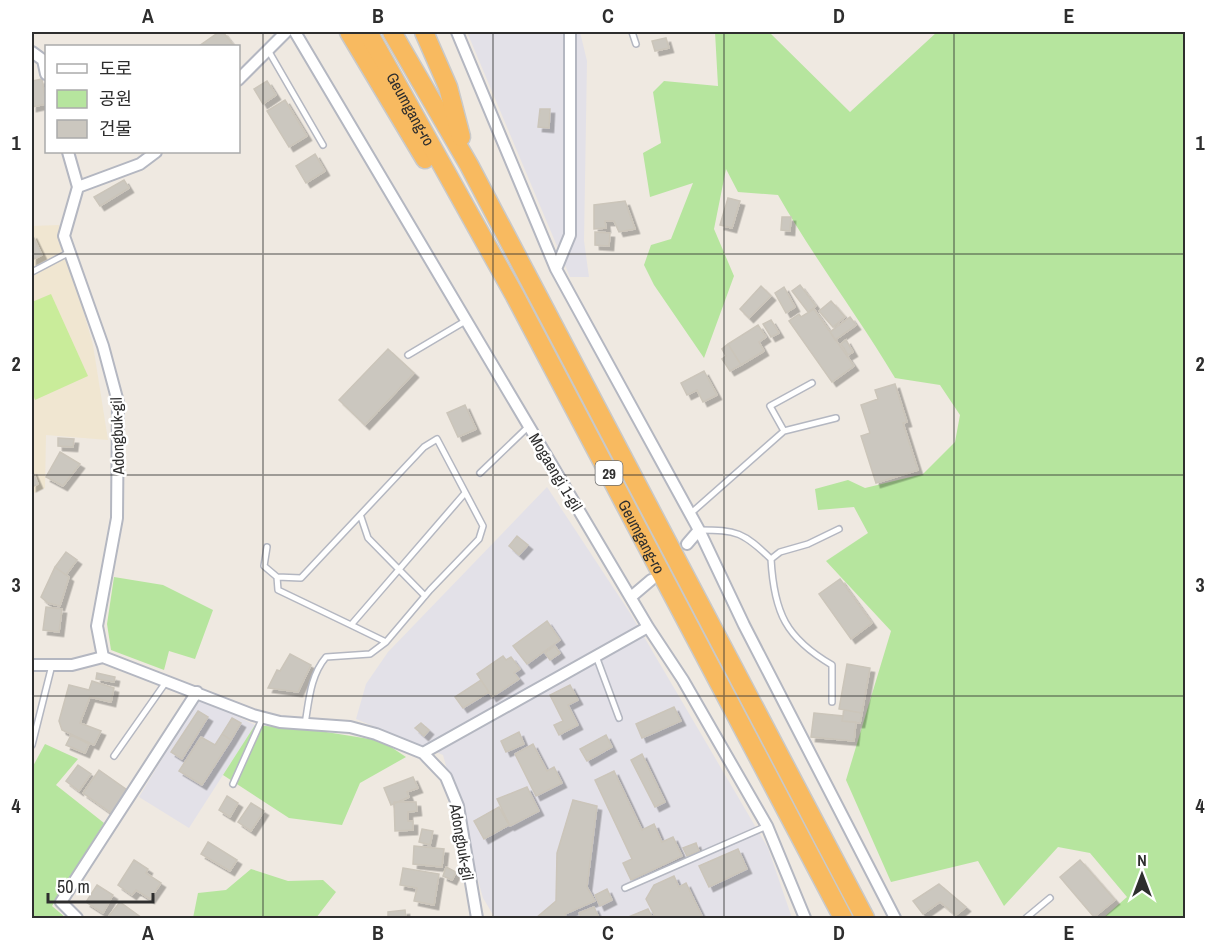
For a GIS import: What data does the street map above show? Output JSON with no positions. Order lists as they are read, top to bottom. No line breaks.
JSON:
{"streets":{"highway":["Geumgang-ro","29"],"street":["Adongbuk-gil","Mogaengi 1-gil"]},"legend":["도로","공원","건물"],"scale_bar":"50 m","north":"top","grid":{"columns":["A","B","C","D","E"],"rows":["1","2","3","4"]}}
